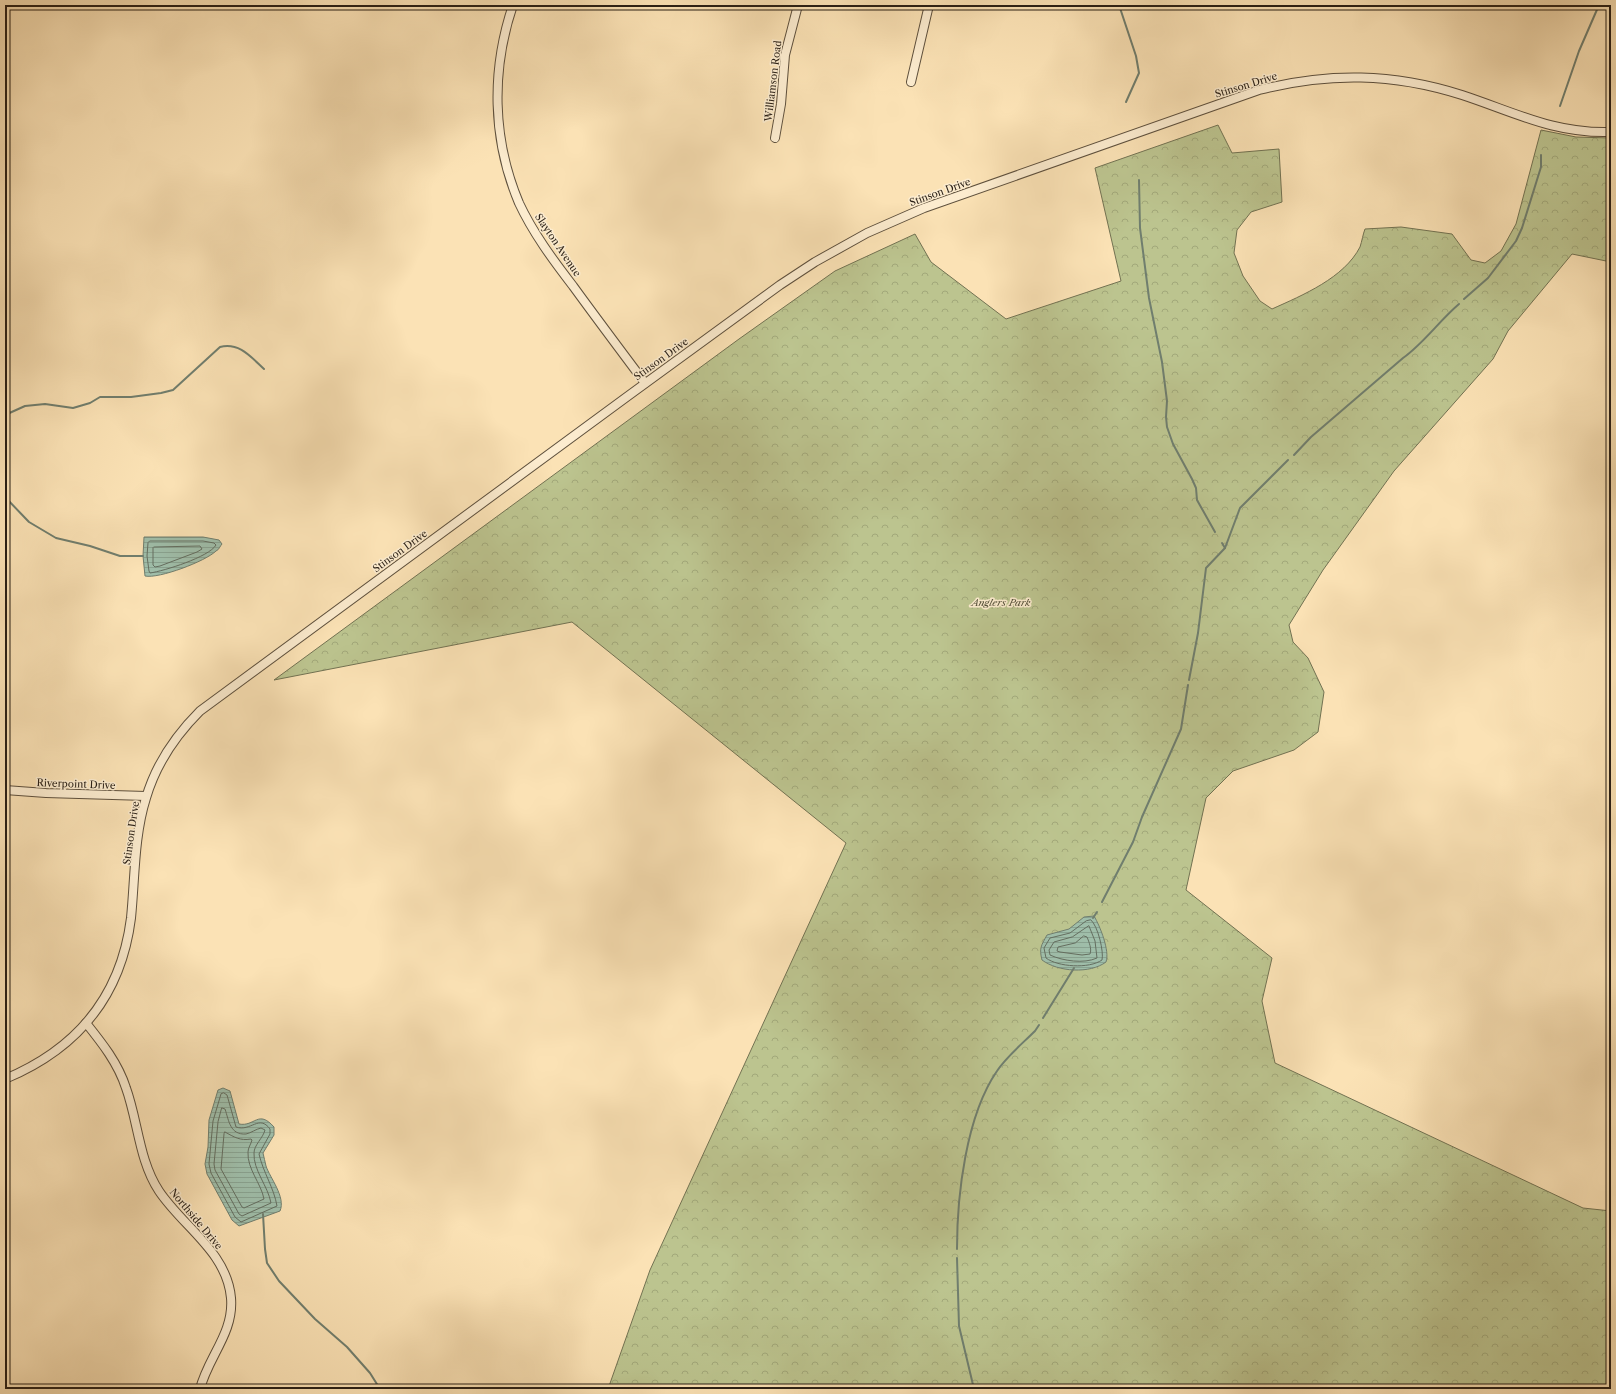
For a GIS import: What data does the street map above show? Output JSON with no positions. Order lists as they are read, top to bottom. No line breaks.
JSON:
{"streets":{"street":["Williamson Road","Stinson Drive","Slayton Avenue","Riverpoint Drive","Northside Drive"]},"crossings":[["Stinson Drive","Slayton Avenue"],["Stinson Drive","Riverpoint Drive"],["Stinson Drive","Northside Drive"]],"parks":["Anglers Park"]}
